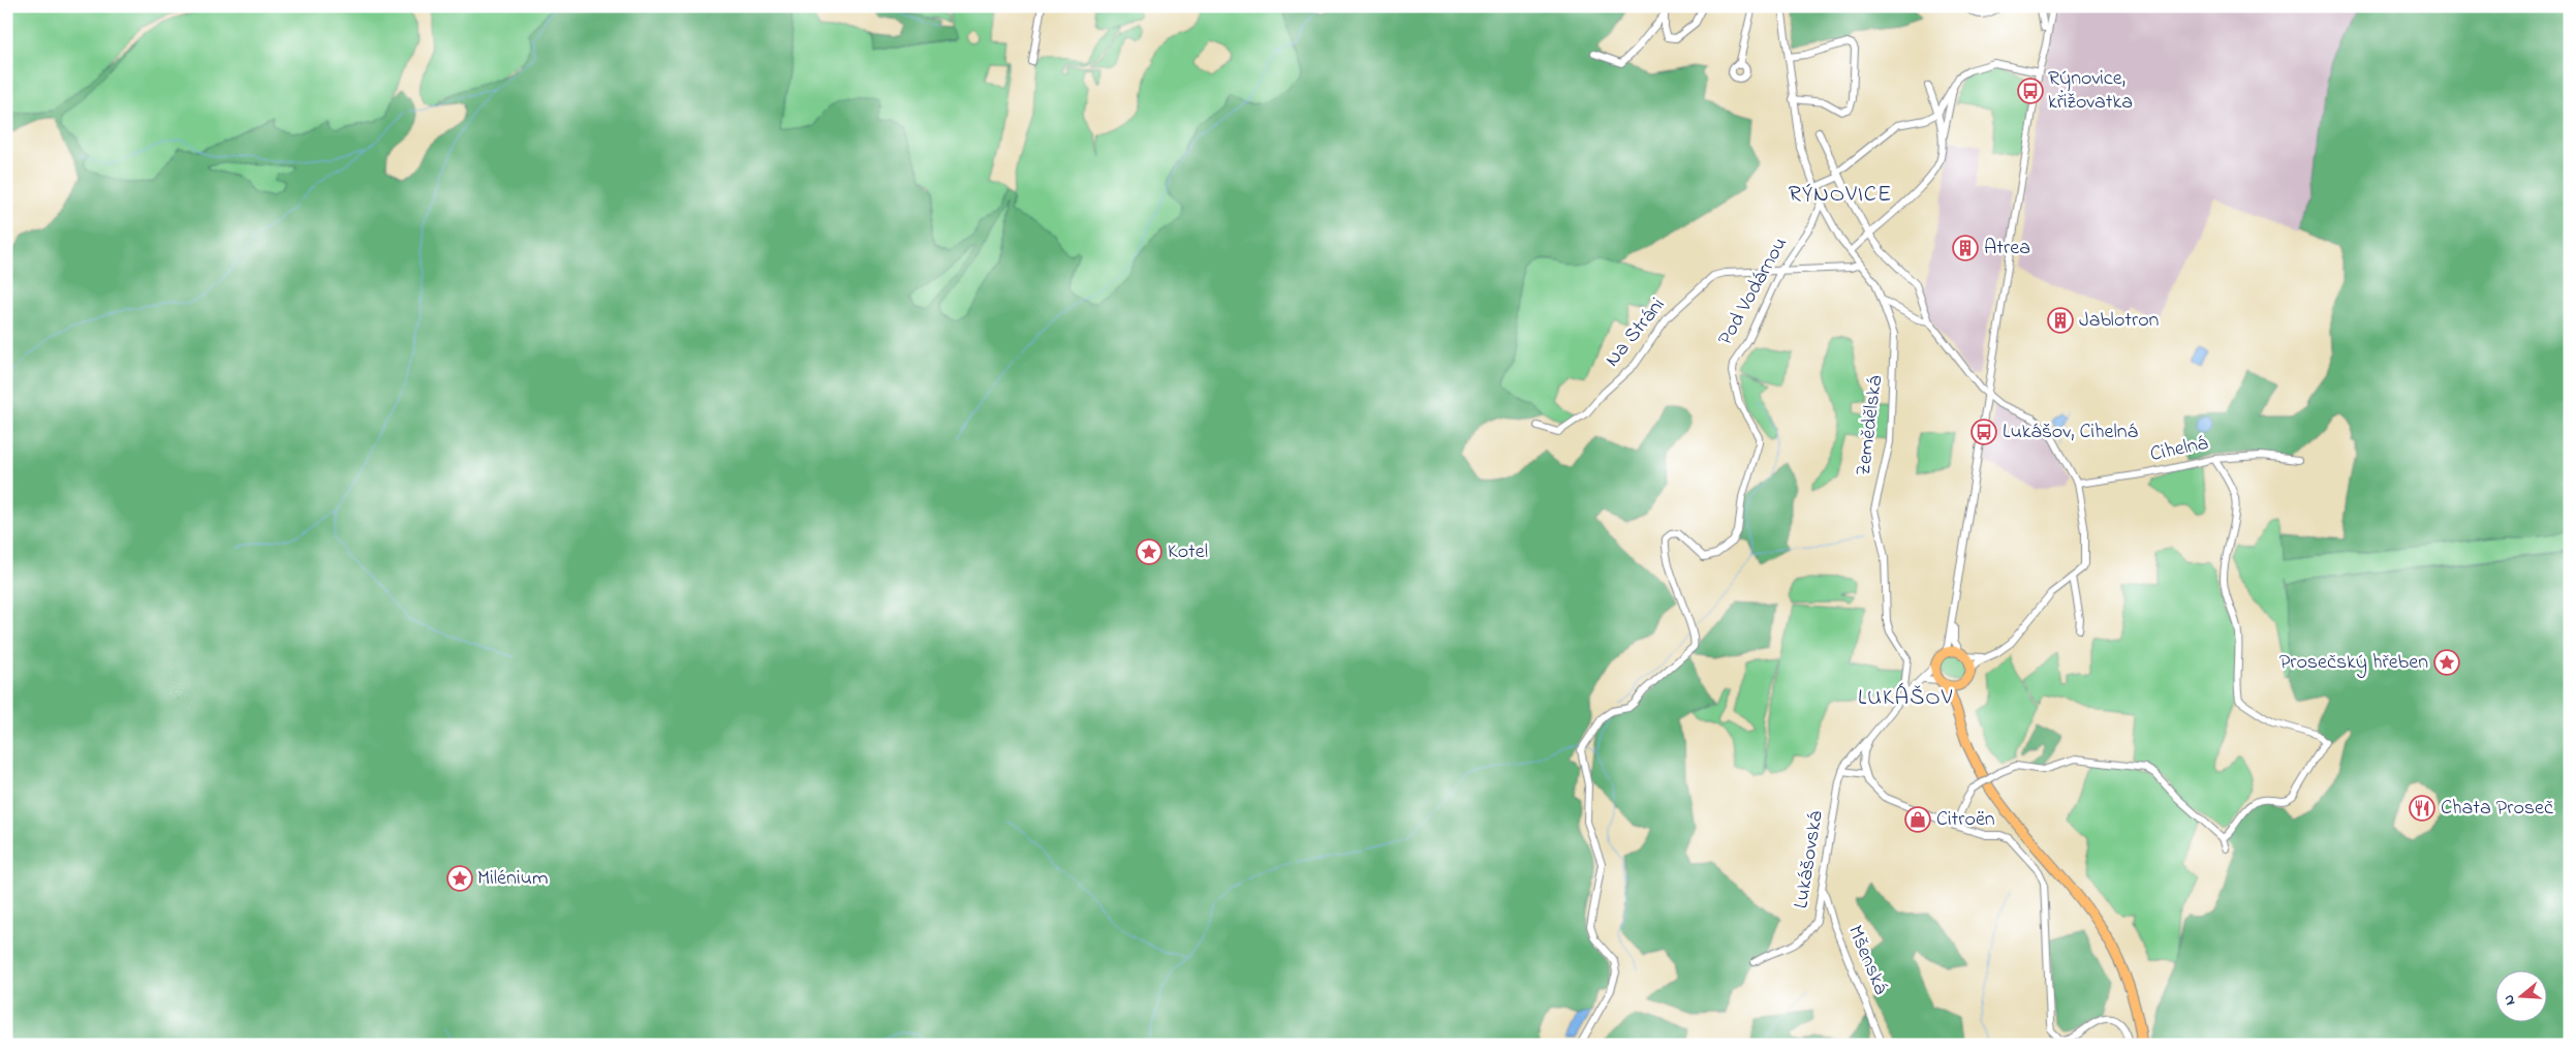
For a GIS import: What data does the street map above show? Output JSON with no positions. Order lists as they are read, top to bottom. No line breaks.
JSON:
{"streets":{"street":["Pod Vodárnou","Na Stráni","Zemědělská","Cihelná","Lukášovská","Mšenská"]},"crossings":[["Pod Vodárnou","Na Stráni"],["Pod Vodárnou","Zemědělská"],["Na Stráni","Zemědělská"],["Zemědělská","Lukášovská"],["Lukášovská","Mšenská"]],"districts":["RÝNOVICE","LUKÁŠOV"],"places":{"bus stop":["Rýnovice, křižovatka","Lukášov, Cihelná"],"building":["Atrea","Jablotron"],"place":["Kotel","Prosečský hřeben","Milénium"],"restaurant":["Chata Proseč"],"shop":["Citroën"]},"north":"left"}
